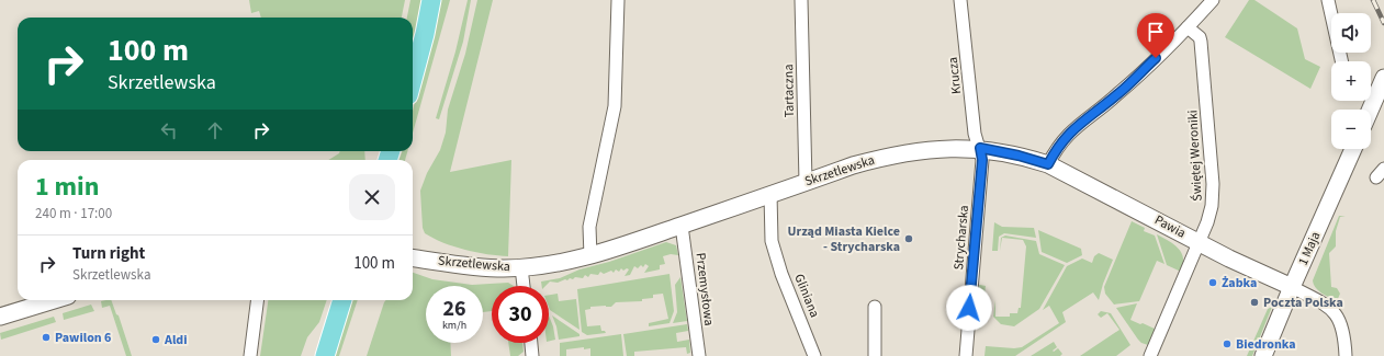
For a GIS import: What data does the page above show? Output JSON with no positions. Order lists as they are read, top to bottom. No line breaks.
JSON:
{"streets":{"street":["Krucza","Tartaczna","Świętej Weroniki","Skrzetlewska","Pawia","Strycharska","1 Maja","Przemysłowa","Gliniana"]},"crossings":[["Krucza","Skrzetlewska"],["Krucza","Strycharska"],["Tartaczna","Skrzetlewska"],["Świętej Weroniki","Pawia"],["Skrzetlewska","Pawia"],["Skrzetlewska","Strycharska"],["Skrzetlewska","Przemysłowa"],["Skrzetlewska","Gliniana"],["Pawia","1 Maja"]],"places":["Urząd Miasta Kielce - Strycharska","Żabka","Poczta Polska","Pawilon 6","Aldi","Biedronka"],"page":{"map_buttons":["+","−"],"turn":["100 m","Skrzetlewska"],"heading":["1 min","240 m · 17:00"],"list":[{"name":"Turn right","note":"Skrzetlewska","value":"100 m"}],"speed":"26 km/h","limit":"30"}}
